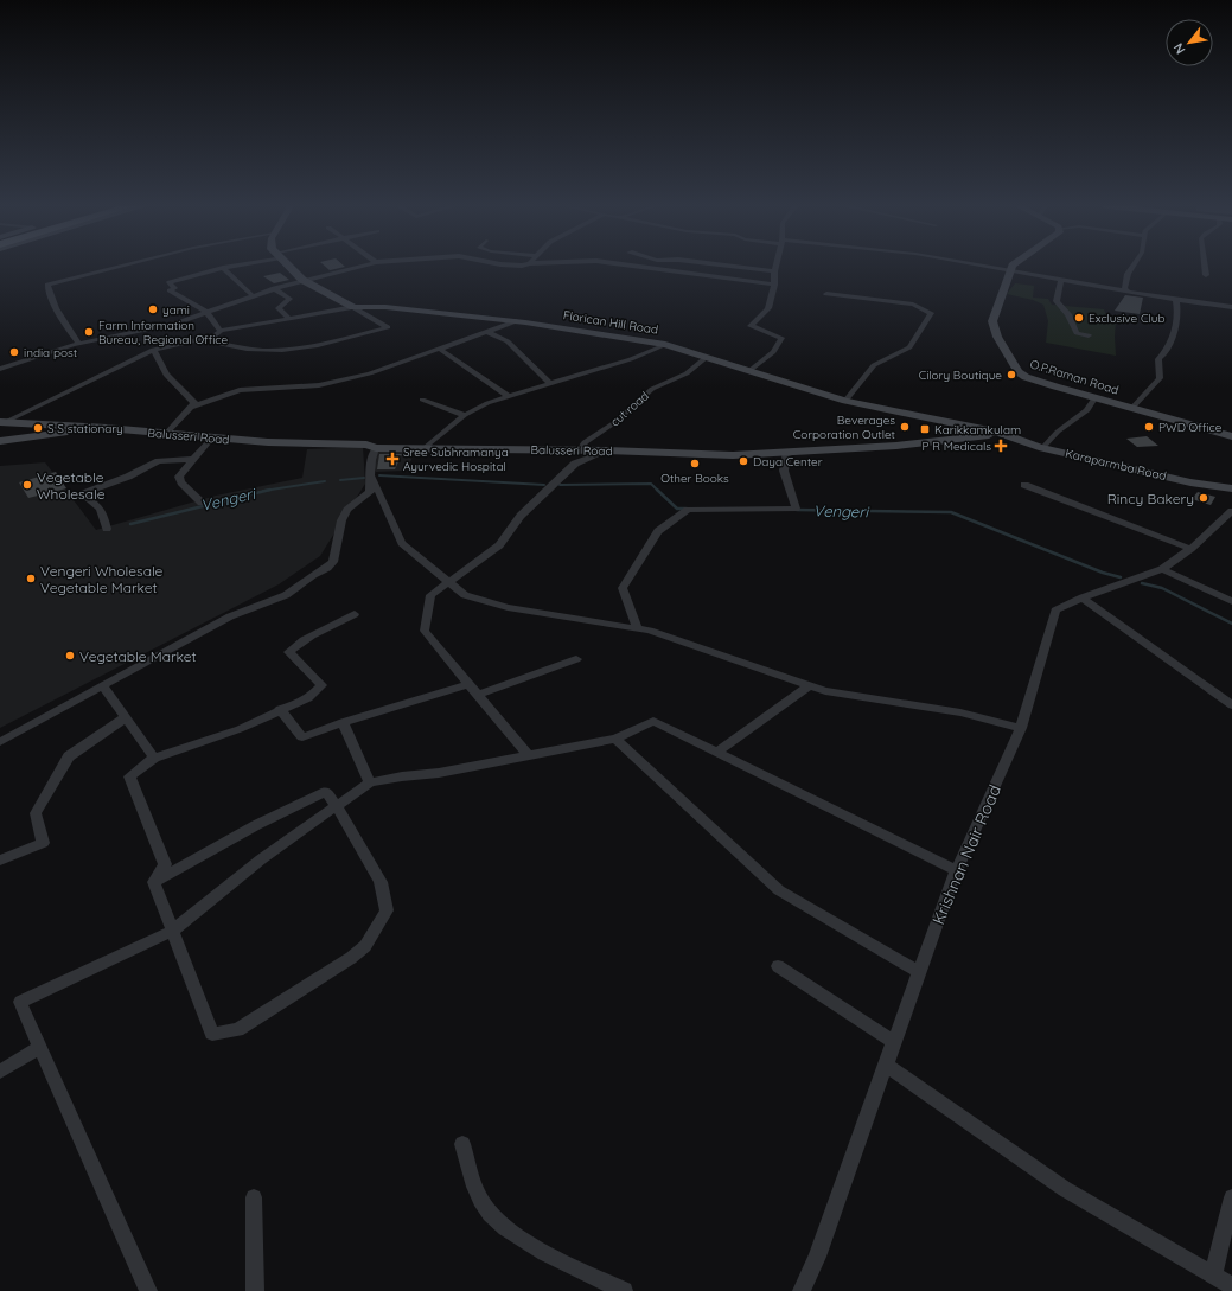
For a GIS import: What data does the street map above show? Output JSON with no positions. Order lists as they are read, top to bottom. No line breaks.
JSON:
{"streets":{"street":["Florican Hill Road","O.P.Raman Road","cut road","Balusseri Road","Karaparmba Road","Krishnan Nair Road"]},"crossings":[["Florican Hill Road","cut road"],["Florican Hill Road","Balusseri Road"],["Florican Hill Road","Karaparmba Road"],["cut road","Balusseri Road"],["Balusseri Road","Karaparmba Road"]],"water":["Vengeri"],"places":{"other":["yami","Exclusive Club","Farm Information Bureau, Regional Office","india post","Cilory Boutique","Beverages Corporation Outlet","PWD Office","S S stationary","Daya Center","Other Books","Vegetable Wholesale","Rincy Bakery","Vengeri Wholesale Vegetable Market","Vegetable Market"],"transit":["Karikkamkulam"],"health":["P R Medicals","Sree Subhramanya Ayurvedic Hospital"]},"north":"bottom left"}
